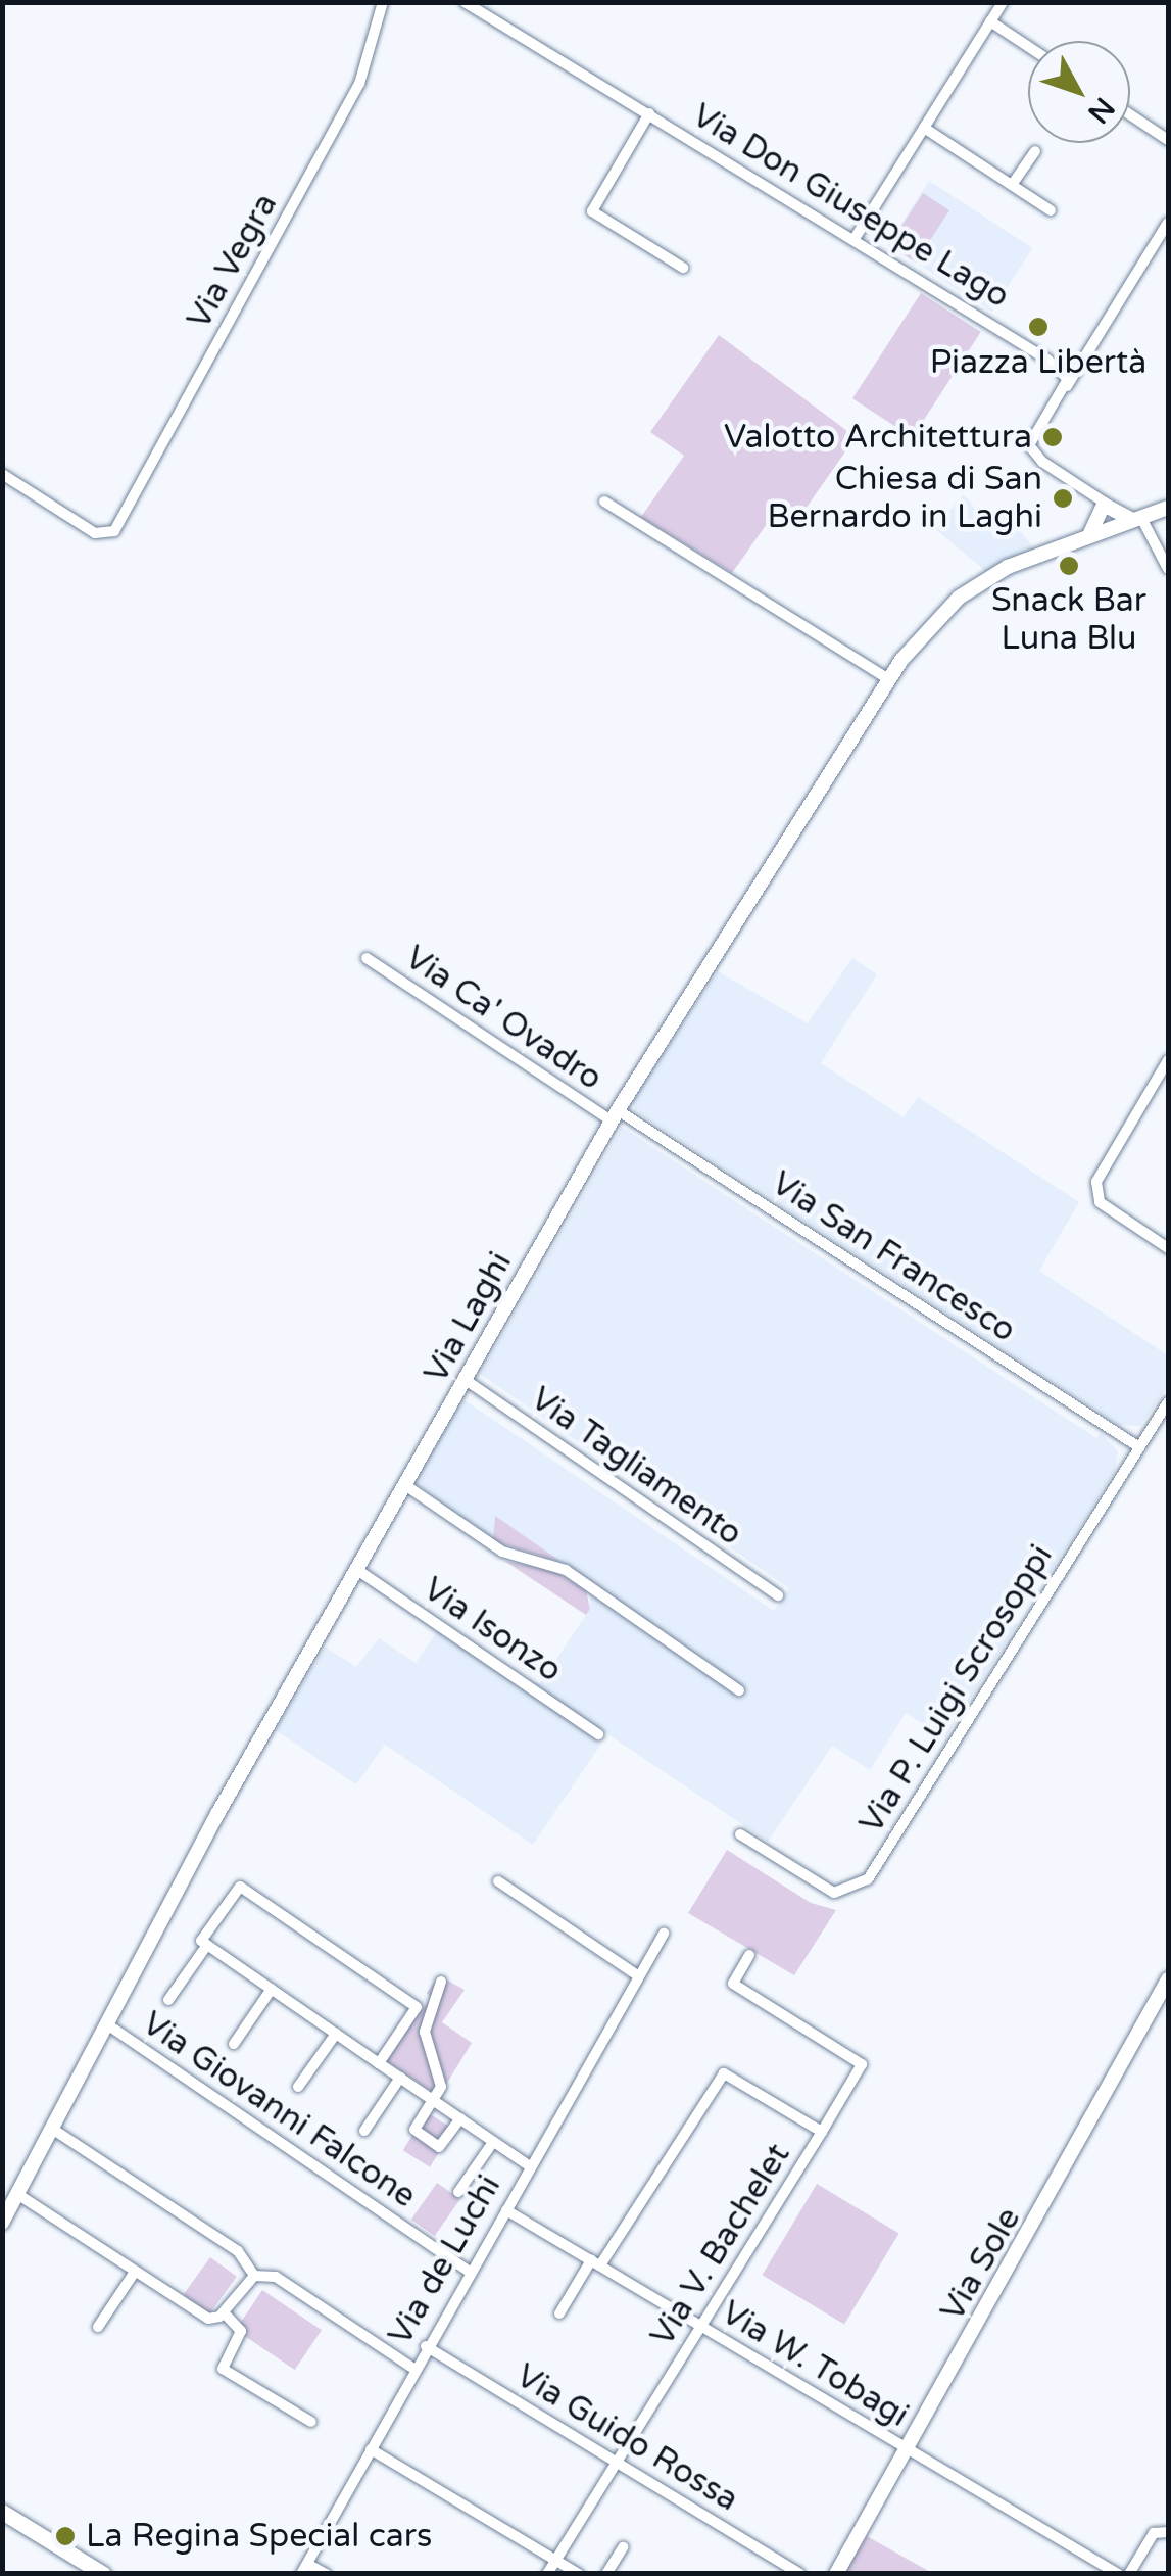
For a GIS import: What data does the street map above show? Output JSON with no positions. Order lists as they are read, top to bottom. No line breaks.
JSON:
{"streets":{"street":["Via Don Giuseppe Lago","Via Vegra","Via Ca' Ovadro","Via San Francesco","Via Laghi","Via Tagliamento","Via Isonzo","Via P. Luigi Scrosoppi","Via Giovanni Falcone","Via V. Bachelet","Via de Luchi","Via Sole","Via W. Tobagi","Via Guido Rossa"]},"crossings":[["Via Ca' Ovadro","Via San Francesco"],["Via Ca' Ovadro","Via Laghi"],["Via San Francesco","Via Laghi"],["Via San Francesco","Via P. Luigi Scrosoppi"],["Via Laghi","Via Tagliamento"],["Via Laghi","Via Isonzo"],["Via Laghi","Via Giovanni Falcone"],["Via Giovanni Falcone","Via de Luchi"],["Via V. Bachelet","Via W. Tobagi"],["Via V. Bachelet","Via Guido Rossa"],["Via de Luchi","Via W. Tobagi"],["Via de Luchi","Via Guido Rossa"],["Via Sole","Via W. Tobagi"]],"places":["Piazza Libertà","Valotto Architettura","Chiesa di San Bernardo in Laghi","Snack Bar Luna Blu","La Regina Special cars"],"north":"bottom right"}
